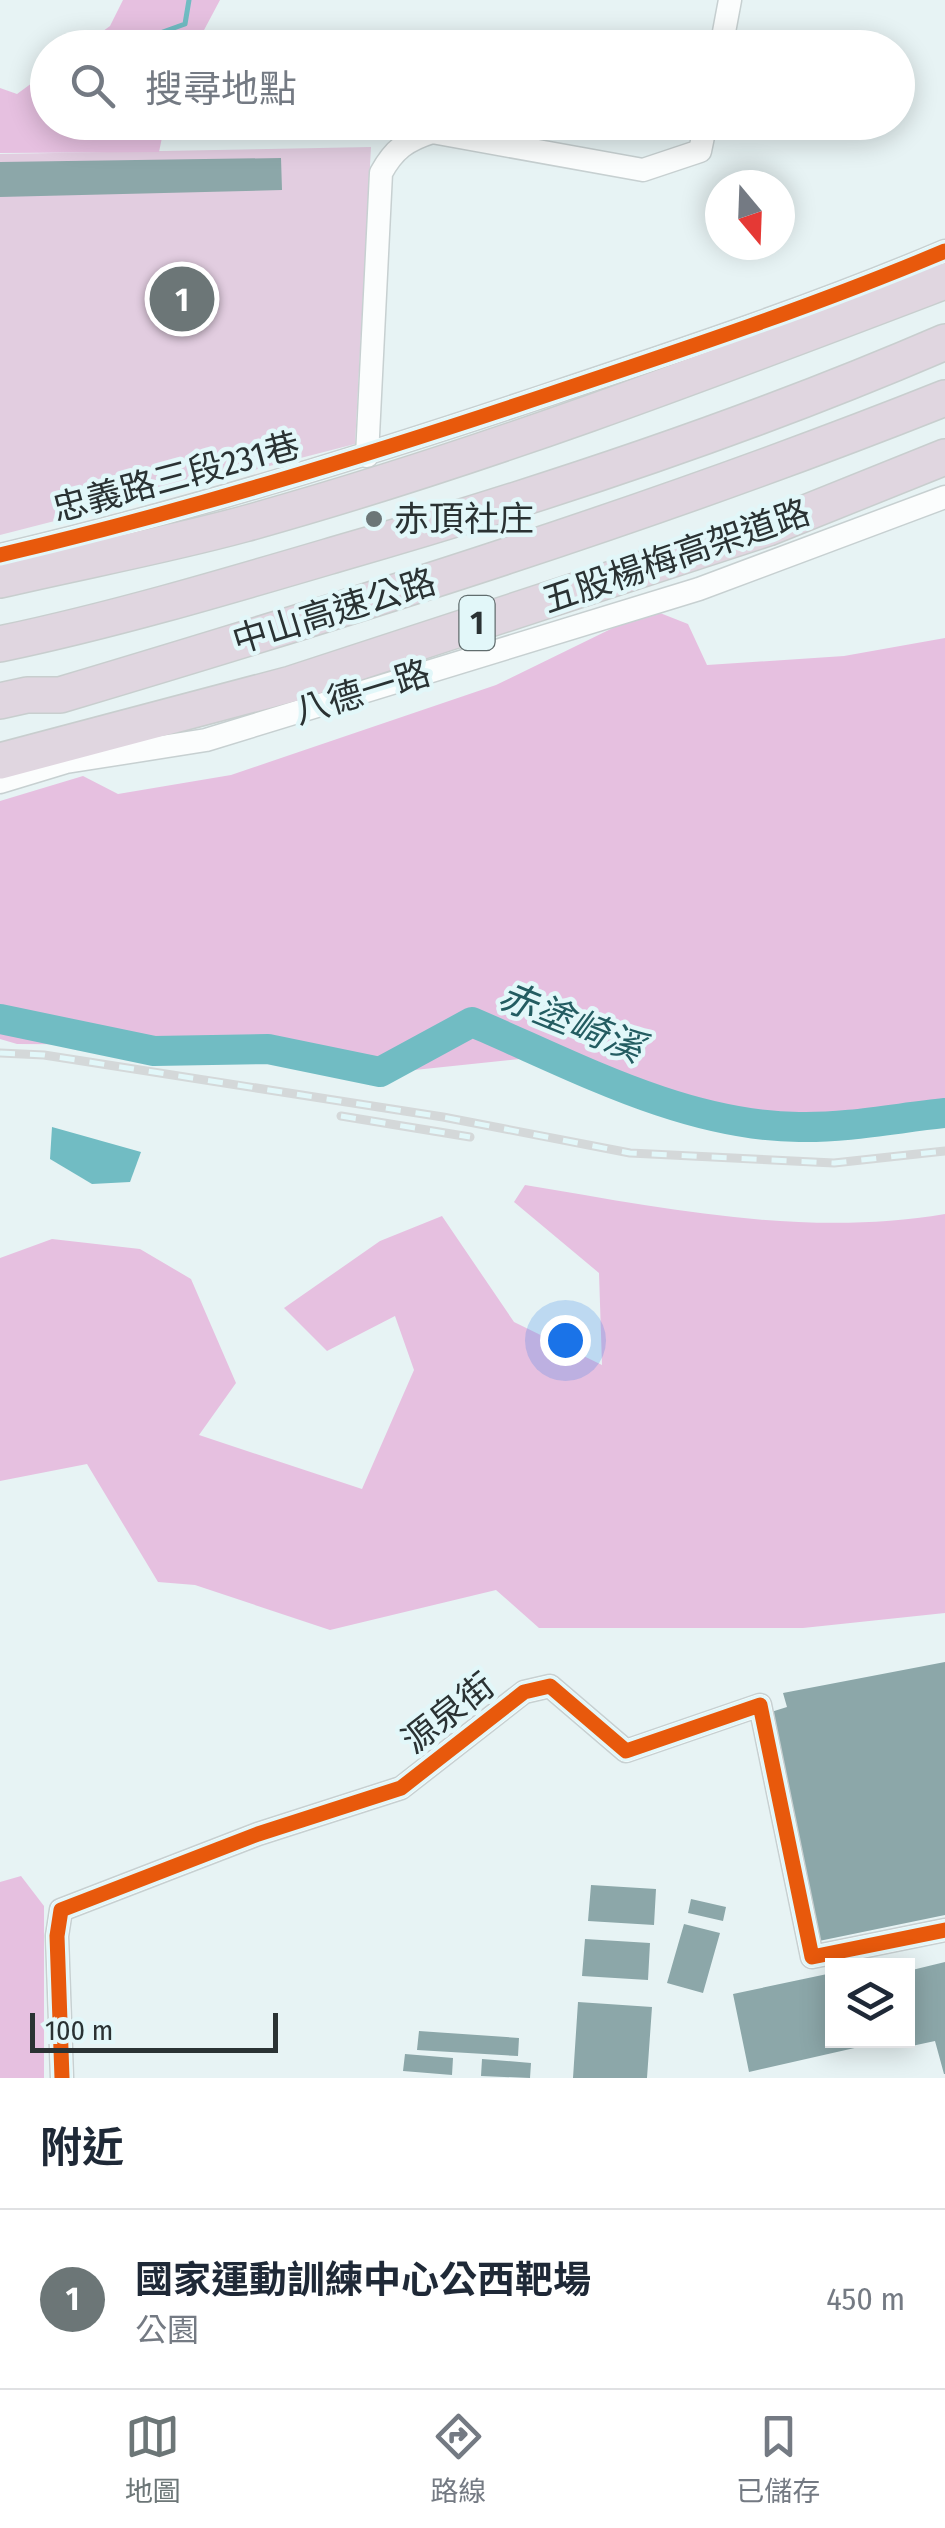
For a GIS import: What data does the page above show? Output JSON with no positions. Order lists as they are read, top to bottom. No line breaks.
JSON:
{"streets":{"highway":["五股楊梅高架道路","中山高速公路","1"],"street":["忠義路三段231巷","八德一路","源泉街"]},"water":["赤塗崎溪"],"places":["赤頂社庄"],"scale_bar":"100 m","north":"bottom","page":{"search":"搜尋地點","pins":"1","scale":"100 m","heading":"附近","list":[{"mark":"1","name":"國家運動訓練中心公西靶場","note":"公園","value":"450 m"}],"nav":["地圖","路線","已儲存"]}}
